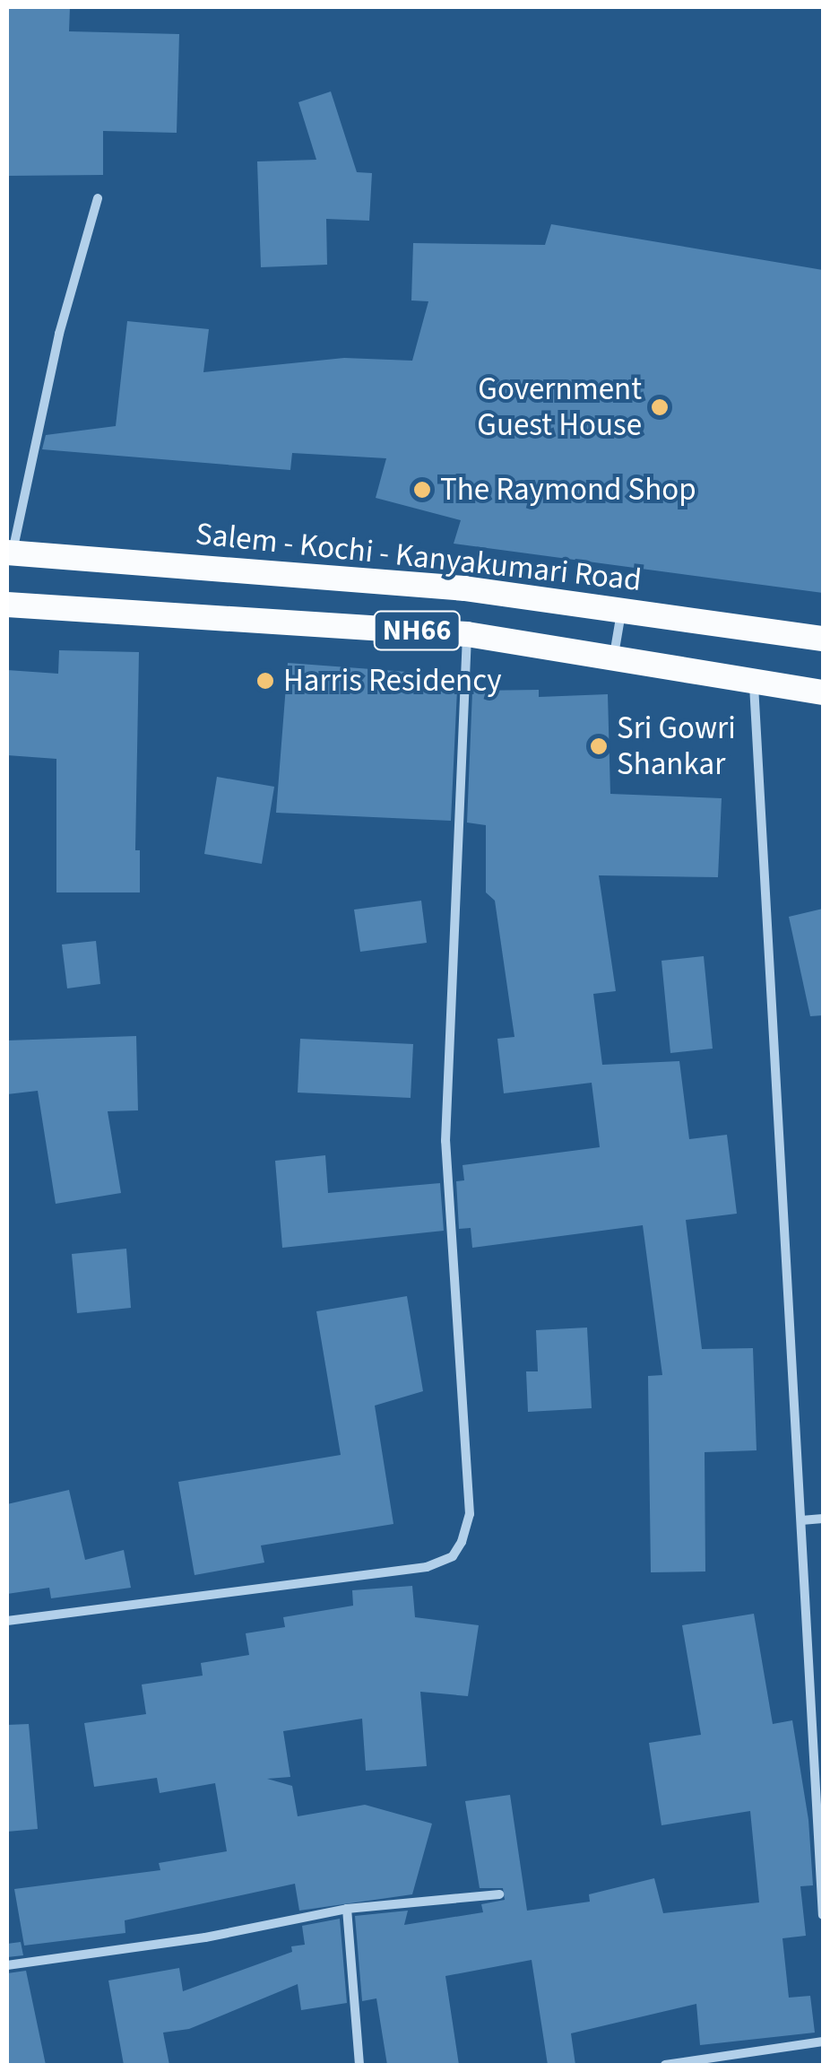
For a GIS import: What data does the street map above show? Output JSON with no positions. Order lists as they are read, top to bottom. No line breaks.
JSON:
{"streets":{"highway":["Salem - Kochi - Kanyakumari Road","NH66"]},"places":["Government Guest House","The Raymond Shop","Harris Residency","Sri Gowri Shankar"]}
